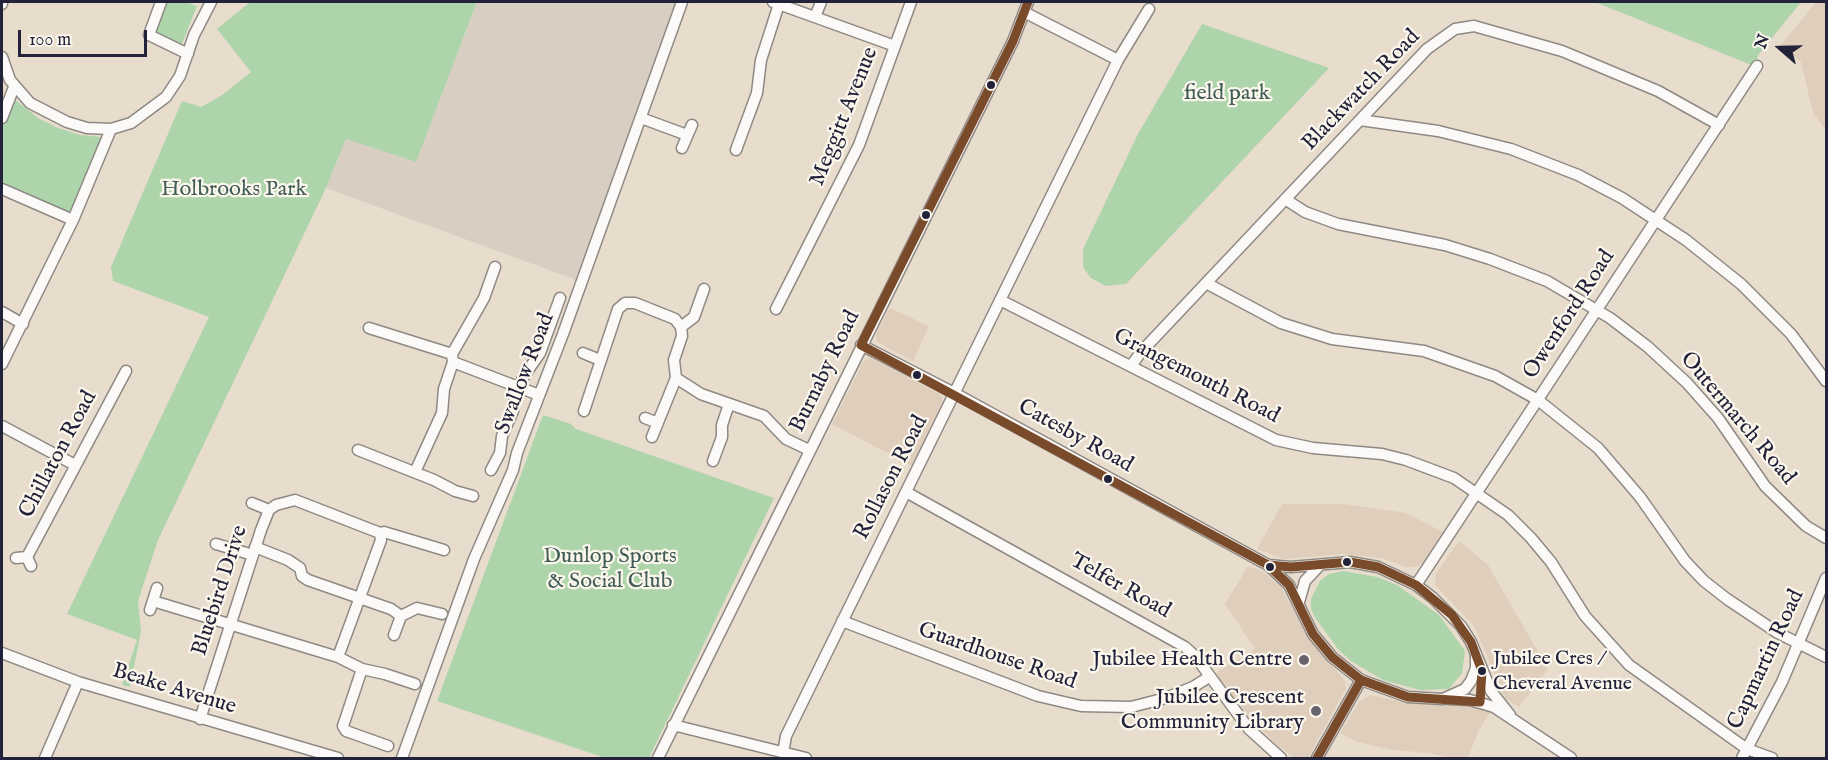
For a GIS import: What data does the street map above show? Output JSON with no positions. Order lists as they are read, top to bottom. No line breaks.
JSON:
{"streets":{"street":["Blackwatch Road","Meggitt Avenue","Owenford Road","Burnaby Road","Swallow Road","Grangemouth Road","Outermarch Road","Catesby Road","Chillaton Road","Rollason Road","Telfer Road","Bluebird Drive","Guardhouse Road","Capmartin Road","Beake Avenue"]},"crossings":[["Blackwatch Road","Owenford Road"],["Blackwatch Road","Grangemouth Road"],["Blackwatch Road","Outermarch Road"],["Owenford Road","Grangemouth Road"],["Owenford Road","Outermarch Road"],["Owenford Road","Catesby Road"],["Burnaby Road","Catesby Road"],["Grangemouth Road","Rollason Road"],["Grangemouth Road","Capmartin Road"],["Catesby Road","Rollason Road"],["Rollason Road","Telfer Road"],["Rollason Road","Guardhouse Road"],["Telfer Road","Guardhouse Road"],["Bluebird Drive","Beake Avenue"]],"parks":["field park","Holbrooks Park","Dunlop Sports & Social Club"],"places":["Jubilee Health Centre","Jubilee Cres / Cheveral Avenue","Jubilee Crescent Community Library"],"scale_bar":"100 m","north":"left"}
